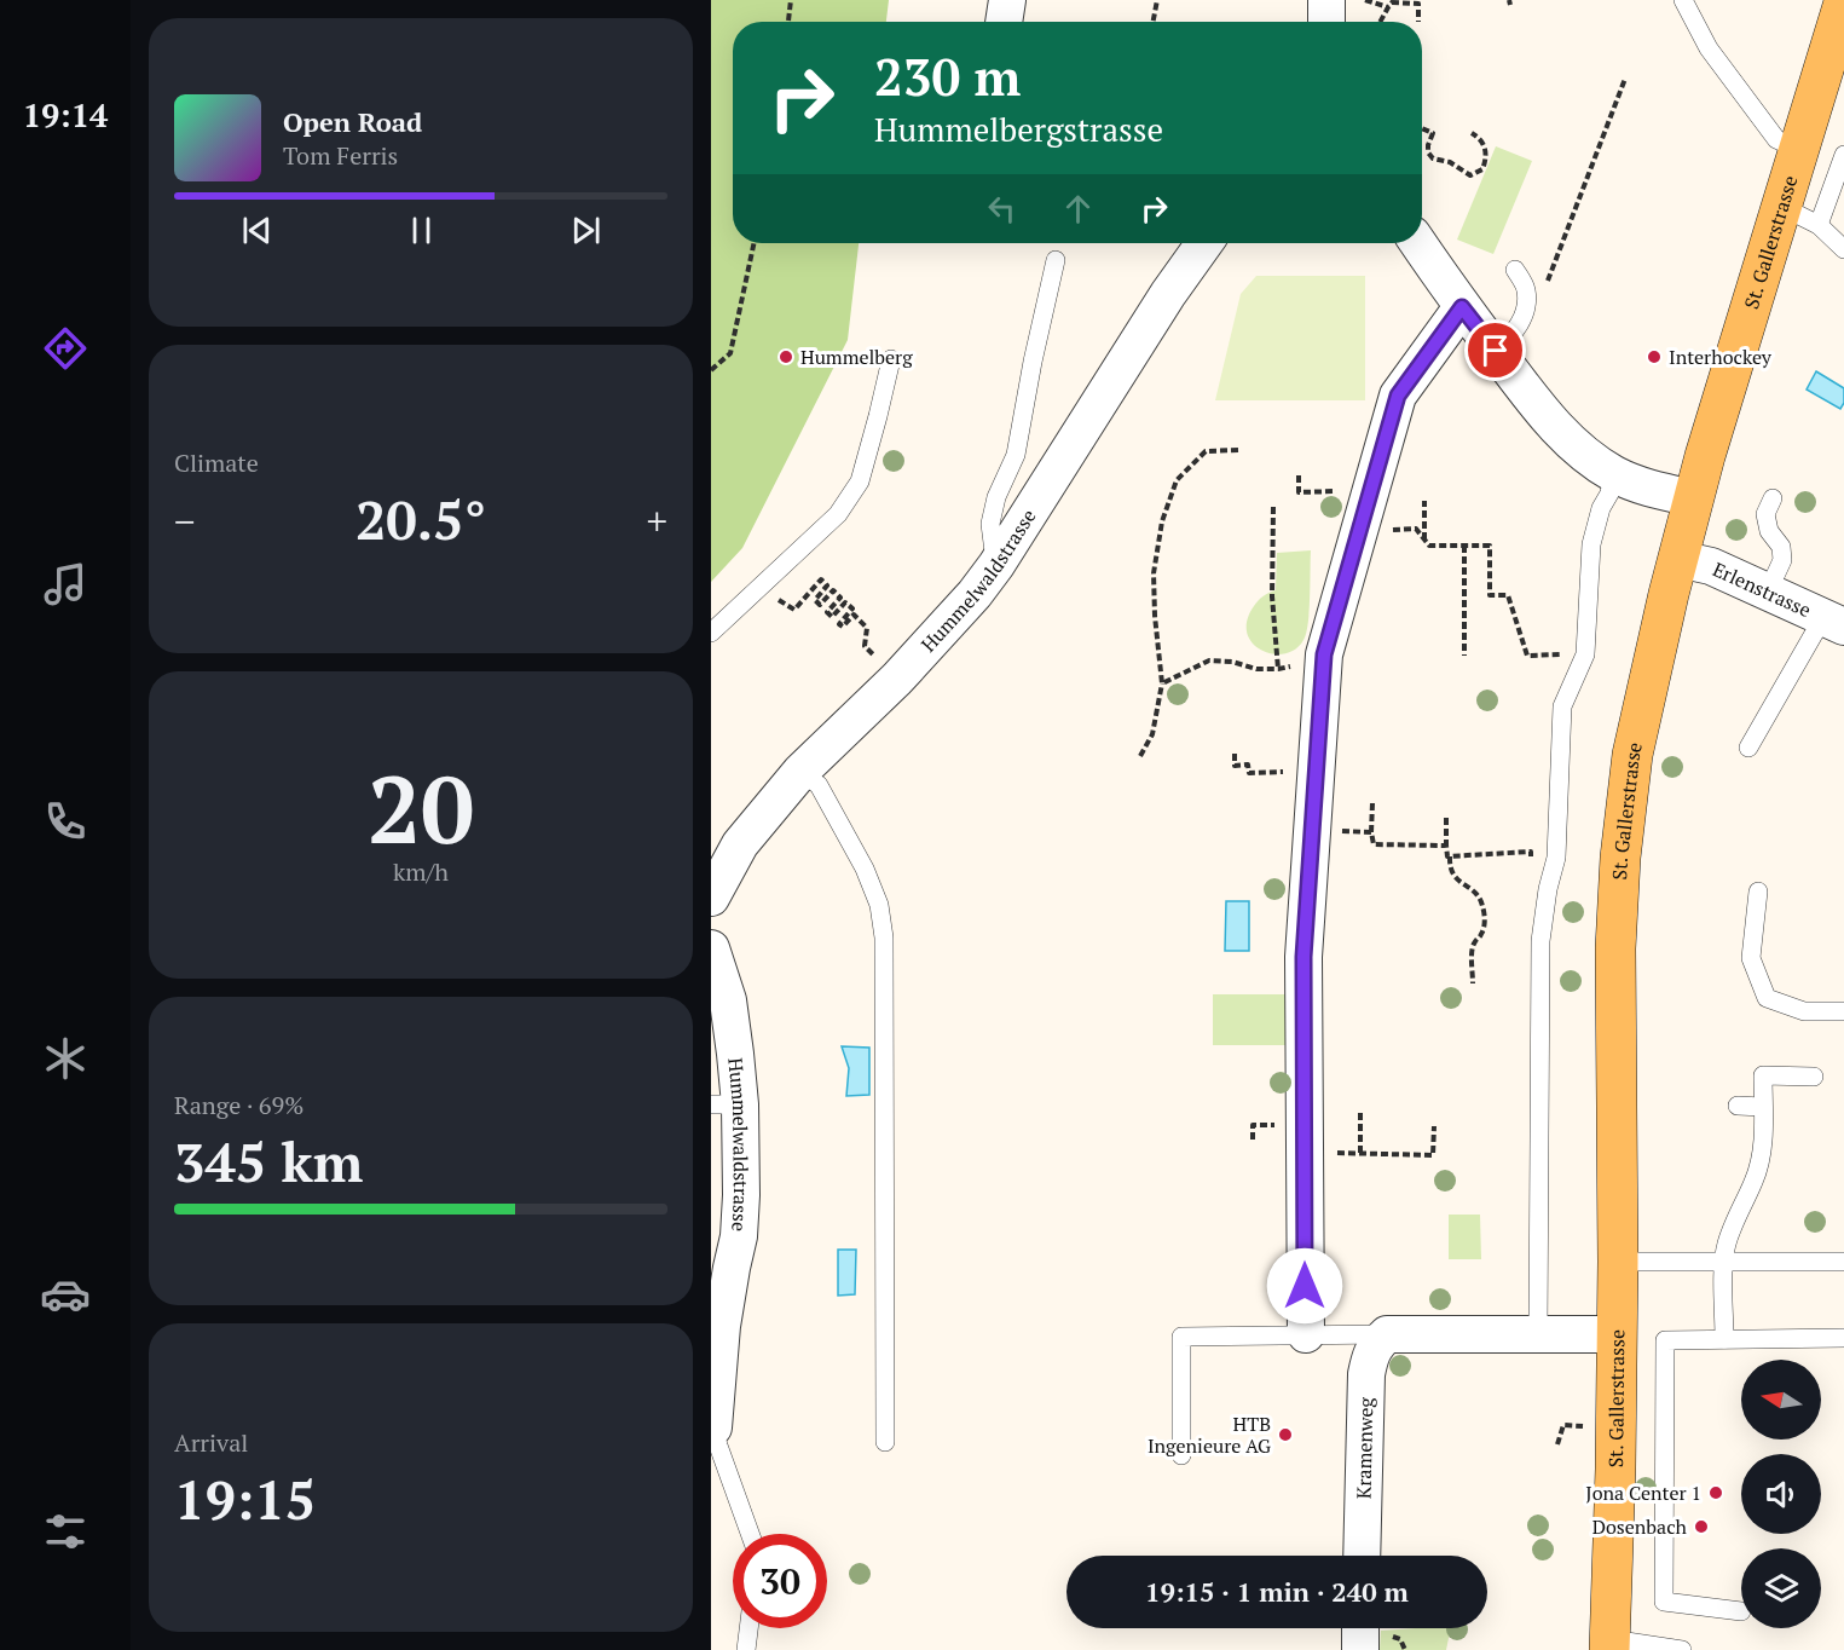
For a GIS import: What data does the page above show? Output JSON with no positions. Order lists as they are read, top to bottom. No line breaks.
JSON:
{"streets":{"main road":["St. Gallerstrasse"],"street":["Hummelwaldstrasse","Erlenstrasse","Kramenweg"]},"crossings":[["St. Gallerstrasse","Erlenstrasse"]],"places":["Hummelberg","Interhockey","HTB Ingenieure AG","Jona Center 1","Dosenbach"],"north":"left","page":{"tabs":"19:14","turn":["230 m","Hummelbergstrasse"],"song":["Open Road","Tom Ferris"],"tile":["Climate",["20","km/h"],["Range · 69%","345 km"],["Arrival","19:15"]],"heat":["−","20.5°","+"],"limit":"30","trip":"19:15 · 1 min · 240 m"}}
